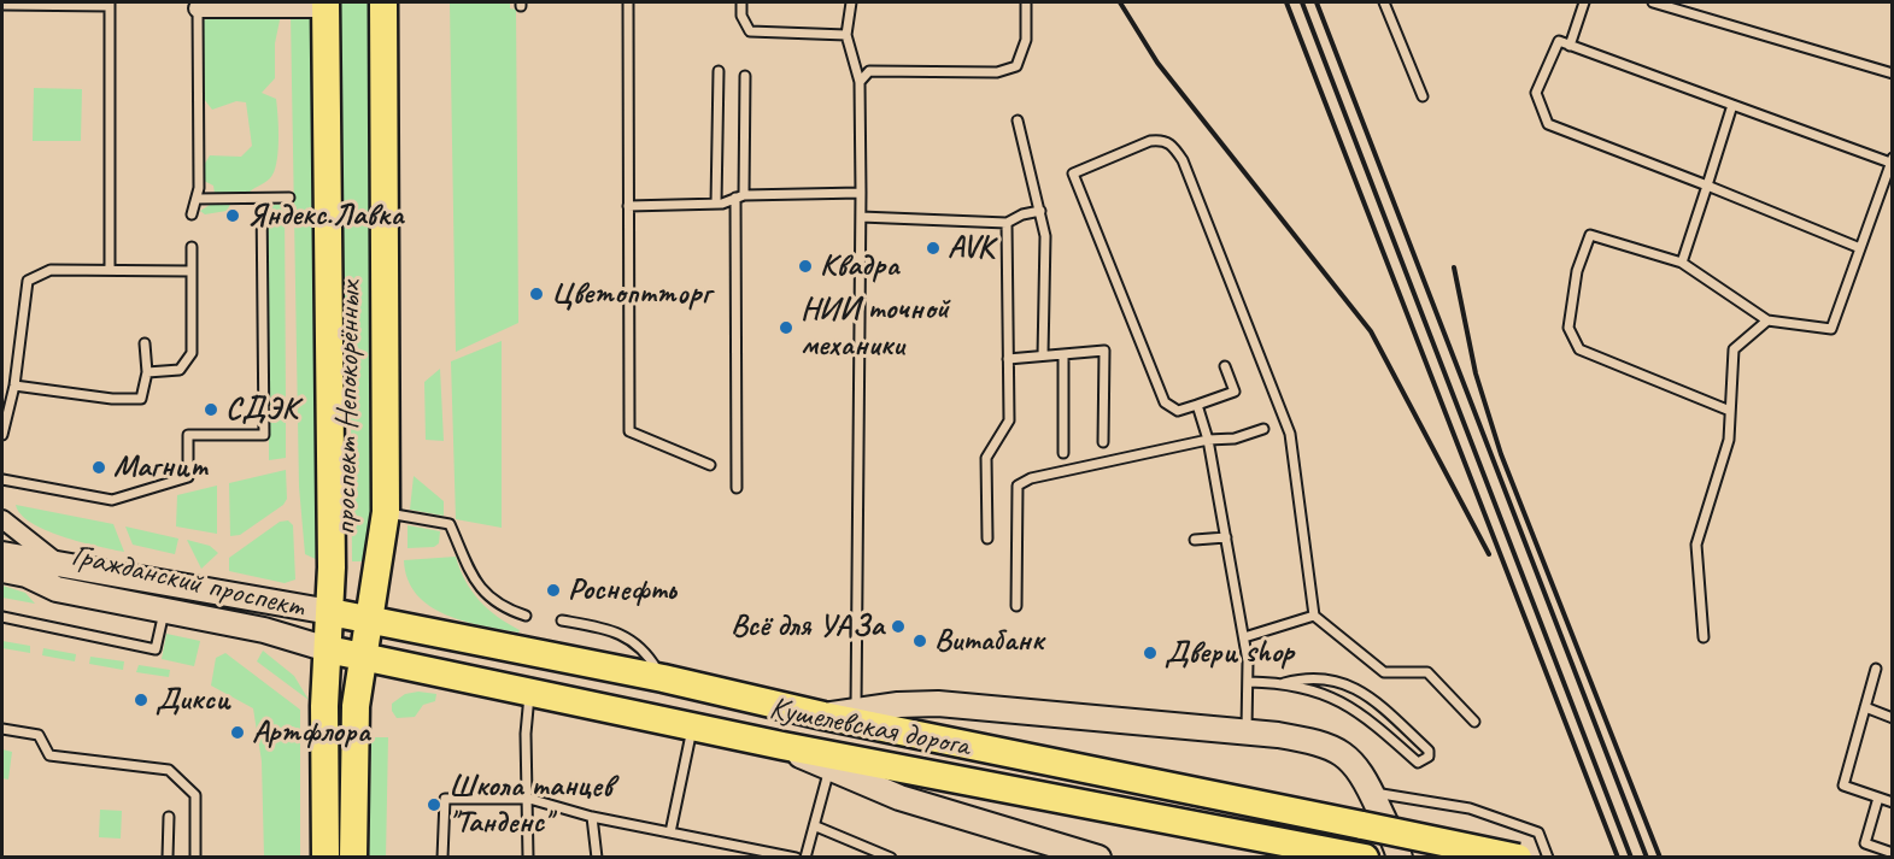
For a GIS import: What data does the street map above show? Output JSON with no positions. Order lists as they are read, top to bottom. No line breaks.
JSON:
{"streets":{"main road":["проспект Непокорённых","Гражданский проспект","Кушелевская дорога"]},"crossings":[["проспект Непокорённых","Гражданский проспект"],["проспект Непокорённых","Кушелевская дорога"],["Гражданский проспект","Кушелевская дорога"]],"places":["Яндекс.Лавка","AVK","Квадра","Цветоптторг","НИИ точной механики","СДЭК","Магнит","Роснефть","Всё для УАЗа","Витабанк","Двери shop","Дикси","Артфлора","Школа танцев \"Танденс\""]}
